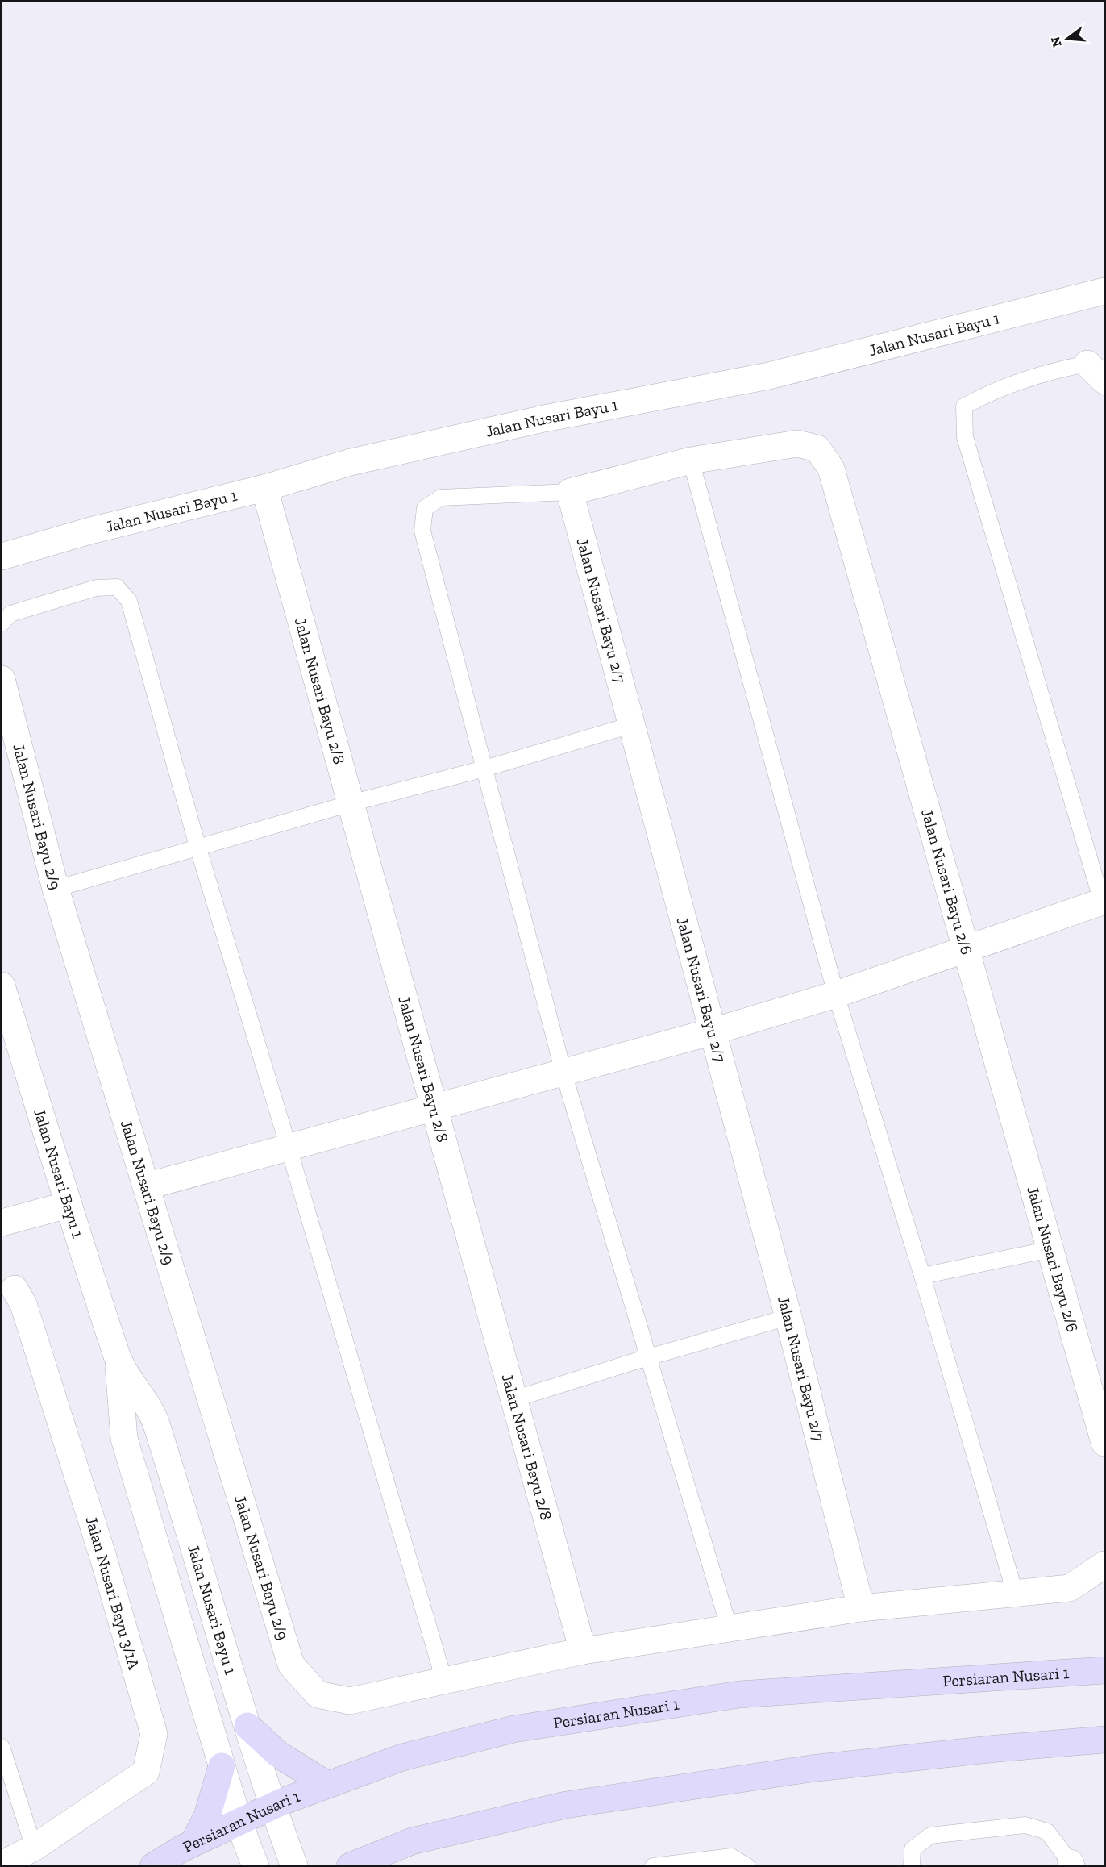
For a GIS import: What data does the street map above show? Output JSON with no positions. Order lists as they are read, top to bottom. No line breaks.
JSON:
{"streets":{"main road":["Persiaran Nusari 1"],"street":["Jalan Nusari Bayu 1","Jalan Nusari Bayu 2/7","Jalan Nusari Bayu 2/8","Jalan Nusari Bayu 2/9","Jalan Nusari Bayu 2/6","Jalan Nusari Bayu 3/1A"]},"crossings":[["Jalan Nusari Bayu 1","Jalan Nusari Bayu 2/8"],["Jalan Nusari Bayu 1","Persiaran Nusari 1"]],"north":"left"}
